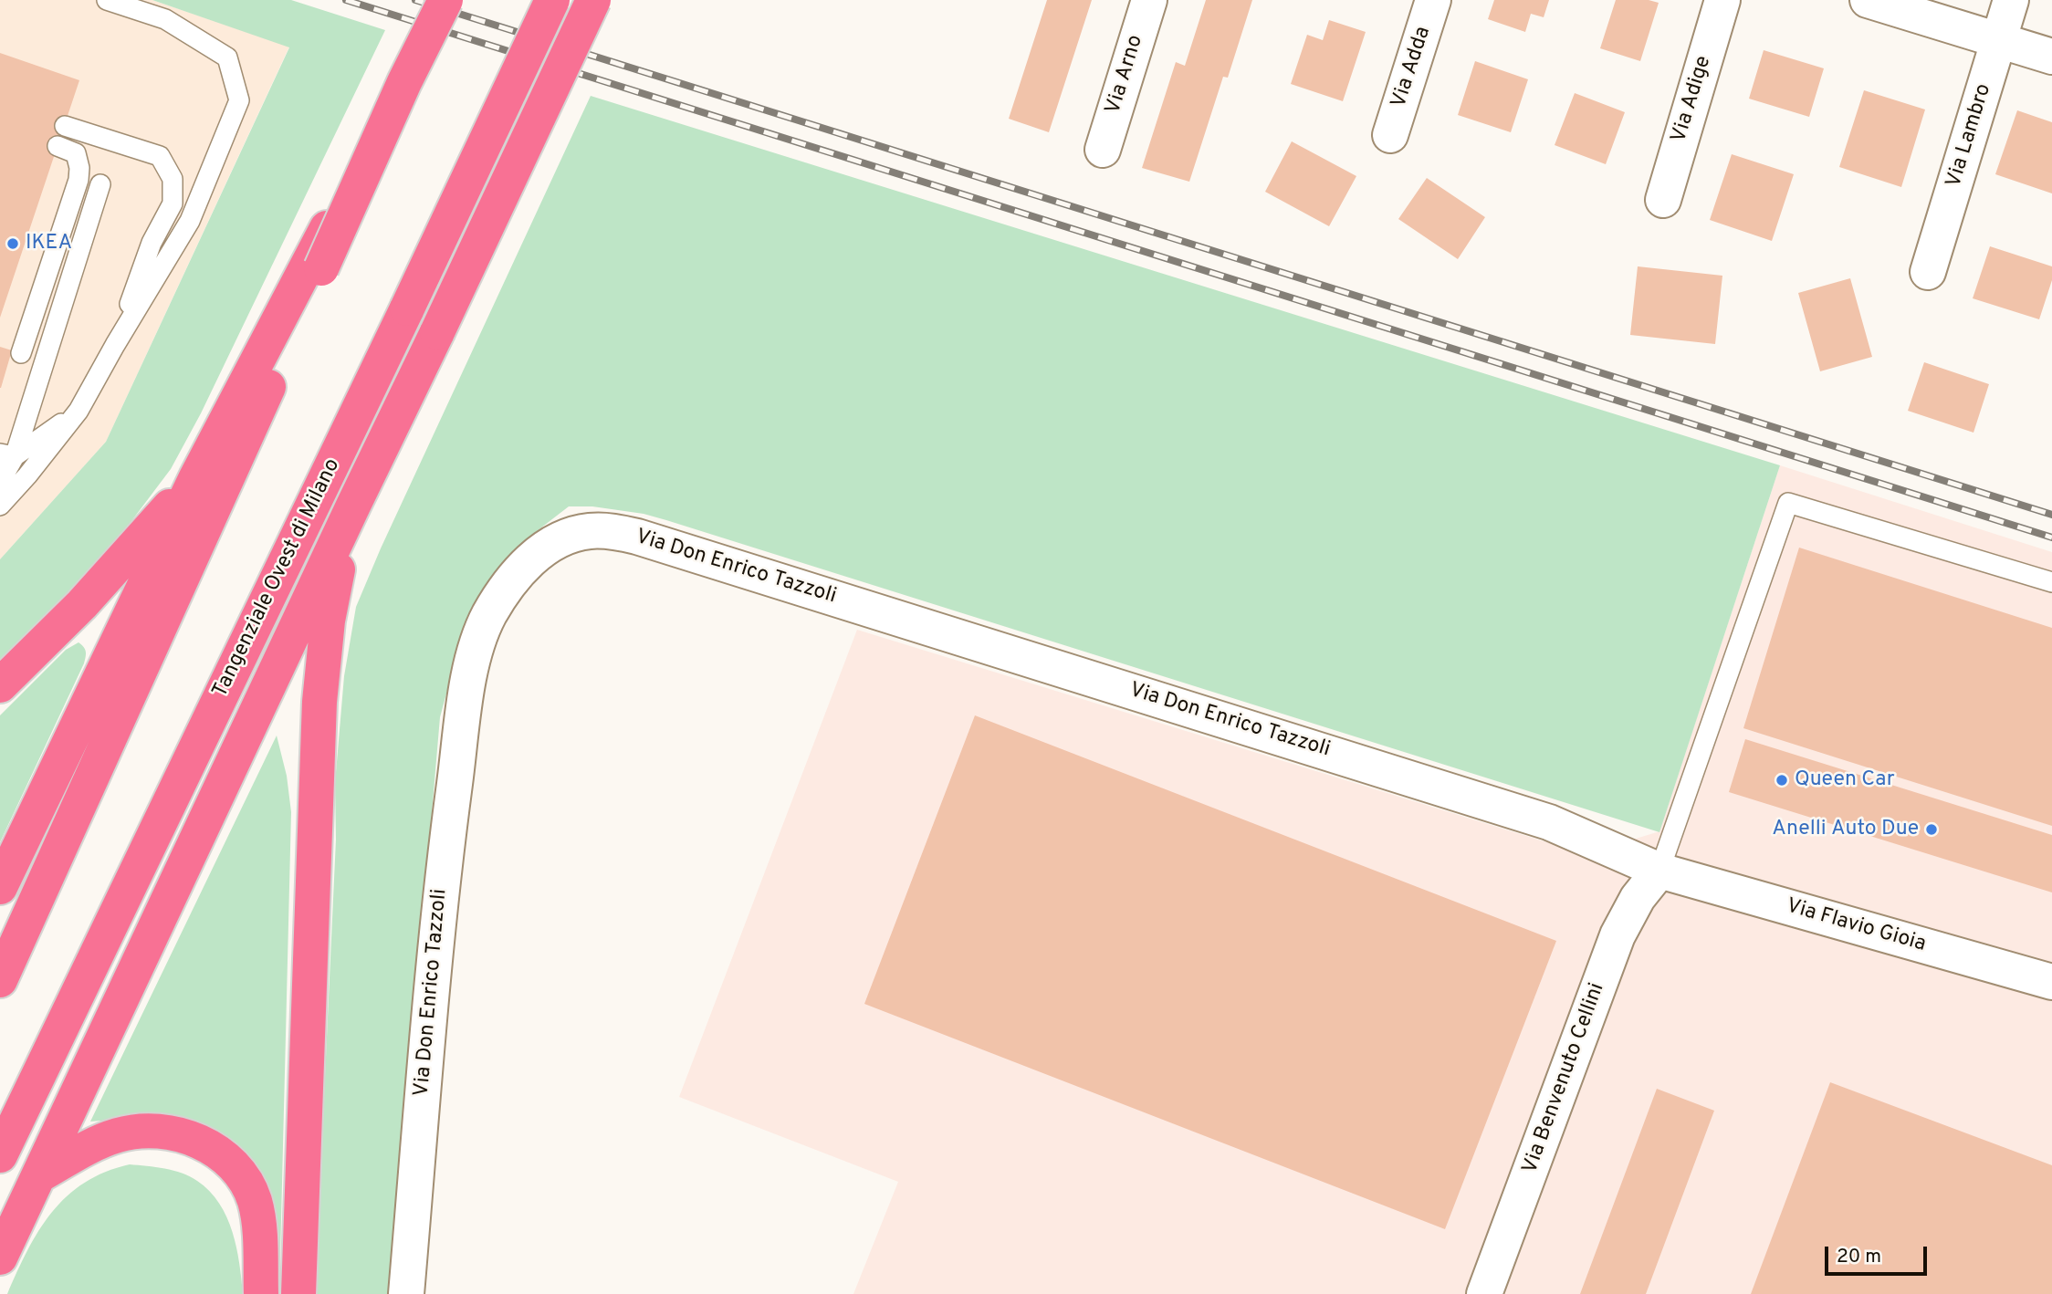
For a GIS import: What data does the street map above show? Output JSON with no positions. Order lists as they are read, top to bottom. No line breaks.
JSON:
{"streets":{"highway":["Tangenziale Ovest di Milano"],"street":["Via Adda","Via Arno","Via Adige","Via Lambro","Via Don Enrico Tazzoli","Via Flavio Gioia","Via Benvenuto Cellini"]},"crossings":[["Via Don Enrico Tazzoli","Via Flavio Gioia"],["Via Don Enrico Tazzoli","Via Benvenuto Cellini"],["Via Flavio Gioia","Via Benvenuto Cellini"]],"places":["IKEA","Queen Car","Anelli Auto Due"],"scale_bar":"20 m"}
